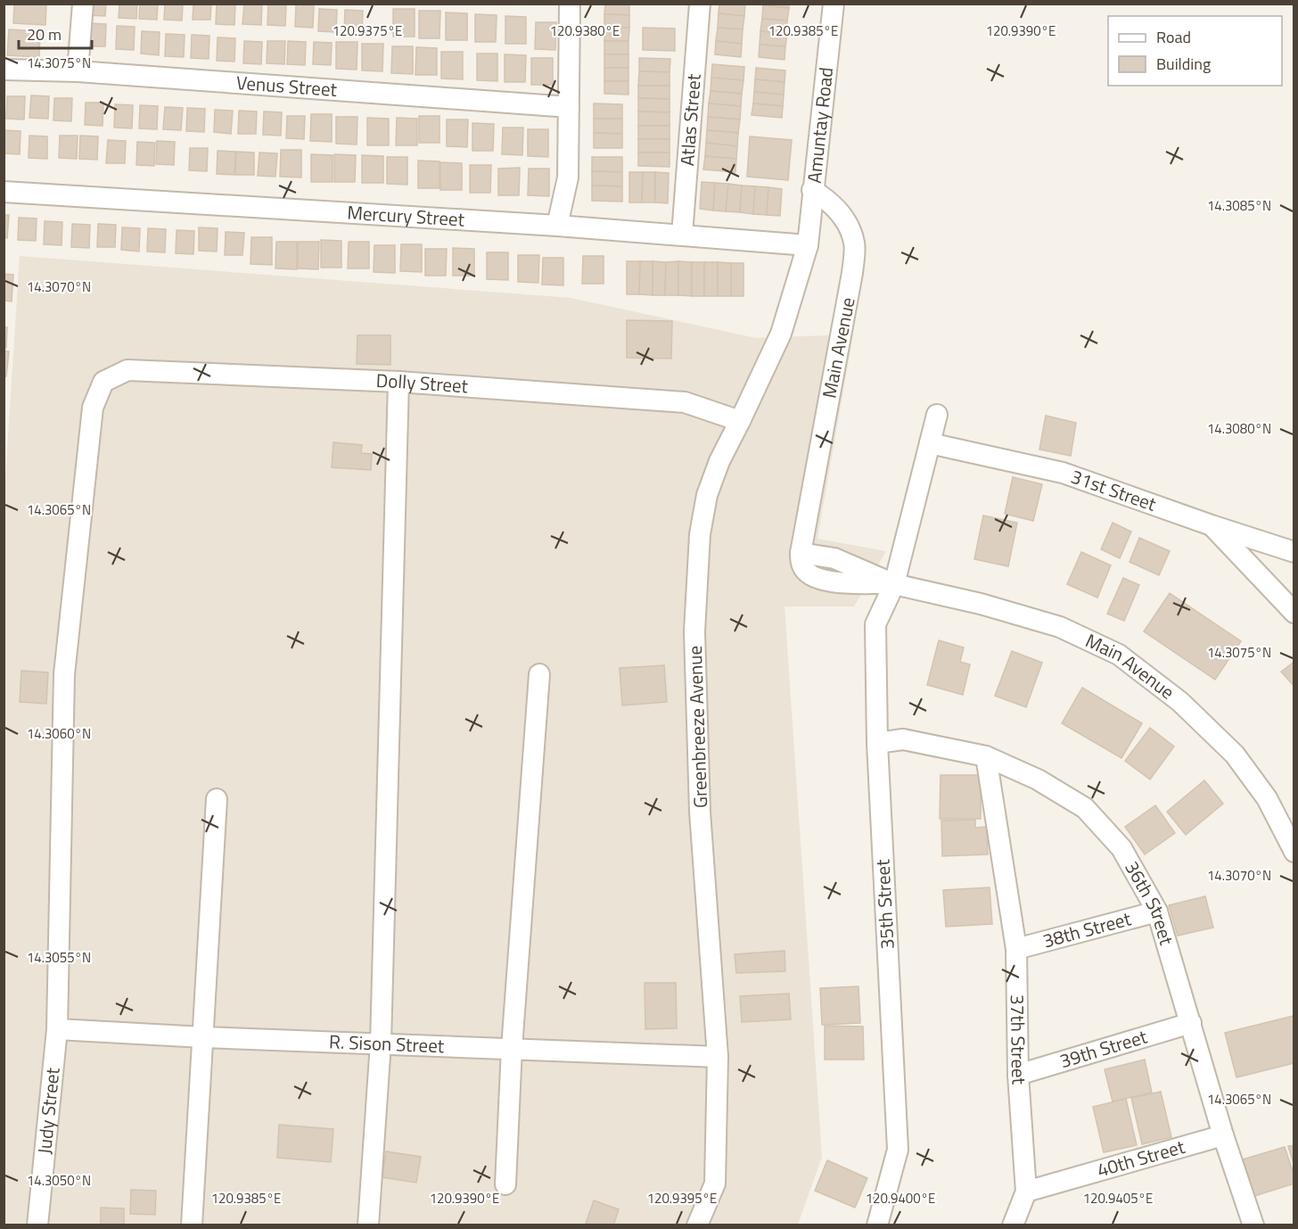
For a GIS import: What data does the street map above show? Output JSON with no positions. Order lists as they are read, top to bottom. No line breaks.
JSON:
{"streets":{"street":["Venus Street","Atlas Street","Amuntay Road","Mercury Street","Main Avenue","Dolly Street","31st Street","Greenbreeze Avenue","35th Street","36th Street","38th Street","37th Street","R. Sison Street","39th Street","Judy Street","40th Street"]},"crossings":[["Atlas Street","Mercury Street"],["Amuntay Road","Mercury Street"],["Amuntay Road","Main Avenue"],["Amuntay Road","Greenbreeze Avenue"],["Mercury Street","Greenbreeze Avenue"],["Main Avenue","35th Street"],["Dolly Street","Greenbreeze Avenue"],["Dolly Street","Judy Street"],["Greenbreeze Avenue","R. Sison Street"],["35th Street","36th Street"],["36th Street","38th Street"],["36th Street","37th Street"],["36th Street","39th Street"],["36th Street","40th Street"],["38th Street","37th Street"],["37th Street","39th Street"],["37th Street","40th Street"],["R. Sison Street","Judy Street"]],"legend":["Road","Building"],"scale_bar":"20 m","coordinates":["120.9375°E","120.9380°E","120.9385°E","120.9390°E","14.3075°N","14.3085°N","14.3070°N","14.3080°N","14.3065°N","14.3060°N","14.3055°N","14.3050°N","120.9395°E","120.9400°E","120.9405°E"]}
